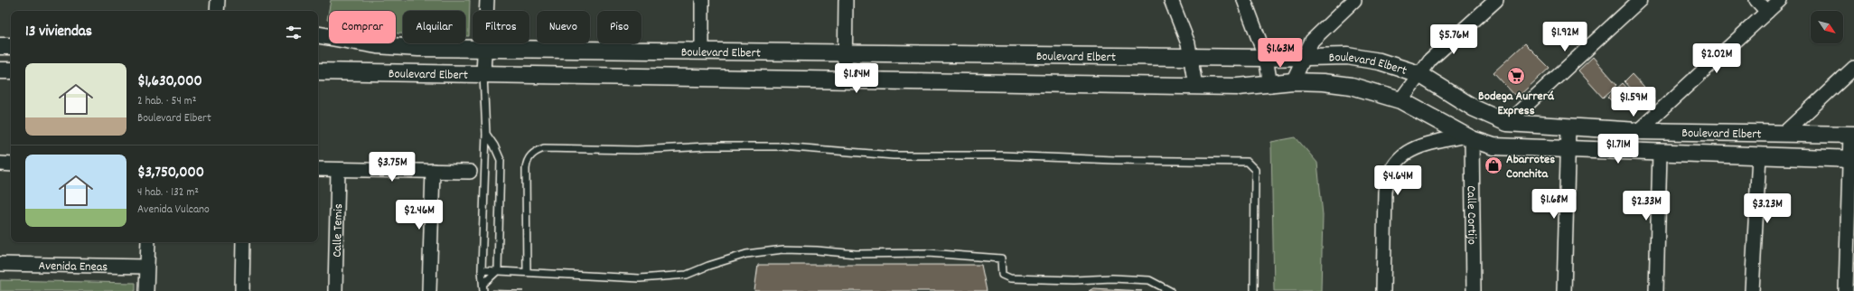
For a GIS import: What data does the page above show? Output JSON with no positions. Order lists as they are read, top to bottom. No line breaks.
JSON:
{"streets":{"street":["Boulevard Elbert","Calle Cortijo","Calle Temis","Avenida Eneas"]},"crossings":[["Boulevard Elbert","Calle Cortijo"]],"places":{"supermarket":["Bodega Aurrerá Express"],"shop":["Abarrotes Conchita"]},"north":"bottom right","page":{"chip":["Comprar","Alquilar","Filtros","Nuevo","Piso"],"heading":"13 viviendas","price":["$1.92M","$5.76M","$1.63M","$2.02M","$1.84M","$1.59M","$1.71M","$3.75M","$4.64M","$1.68M","$2.33M","$3.23M","$2.46M"],"list":[{"name":"$1,630,000","note":"2 hab. · 54 m² · Boulevard Elbert"},{"name":"$3,750,000","note":"4 hab. · 132 m² · Avenida Vulcano"}]}}
